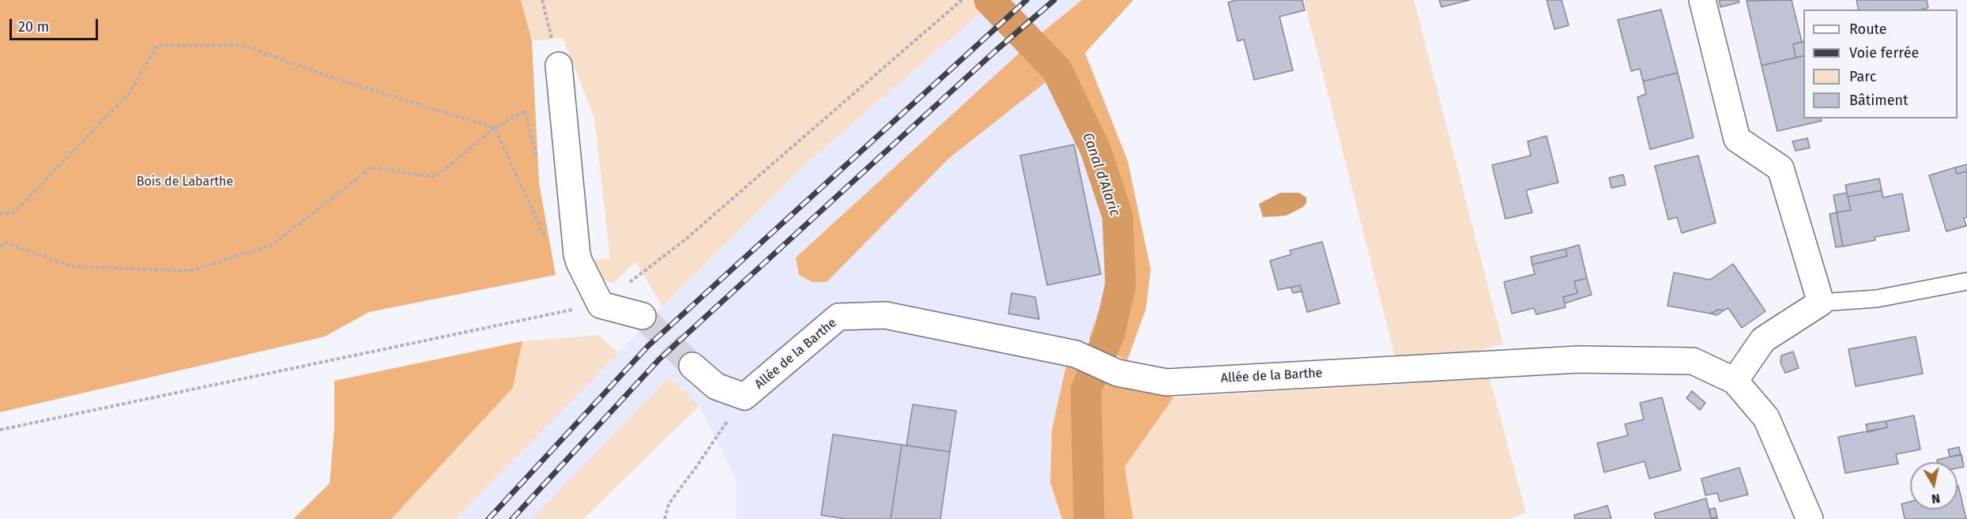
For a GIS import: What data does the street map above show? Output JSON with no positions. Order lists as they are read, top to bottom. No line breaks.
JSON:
{"streets":{"street":["Allée de la Barthe"]},"water":["Canal d'Alaric"],"parks":["Bois de Labarthe"],"legend":["Route","Voie ferrée","Parc","Bâtiment"],"scale_bar":"20 m","north":"bottom"}
